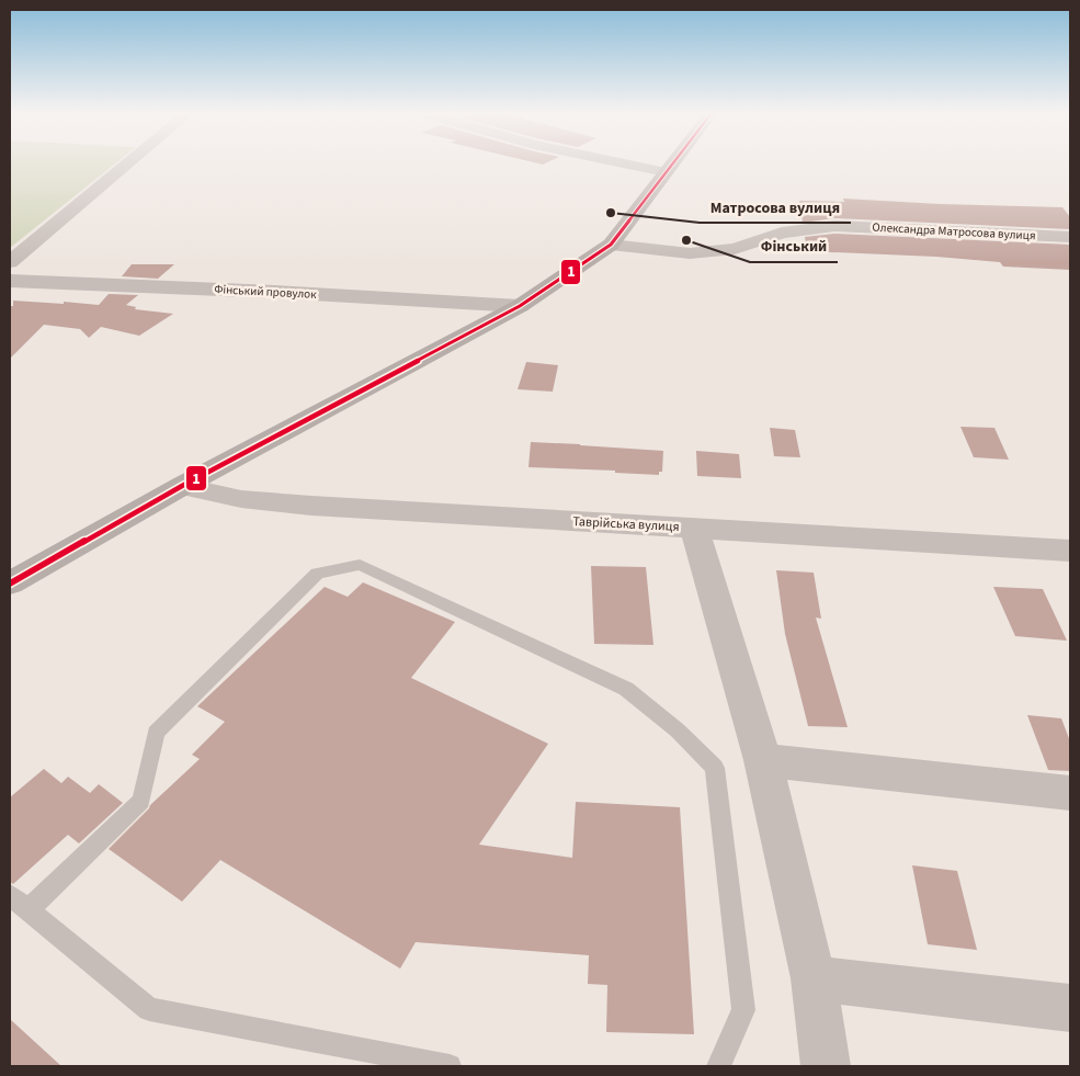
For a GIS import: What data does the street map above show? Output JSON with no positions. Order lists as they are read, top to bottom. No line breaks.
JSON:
{"streets":{"street":["Олександра Матросова вулиця","Фінський провулок","Таврійська вулиця"]},"places":["Матросова вулиця","Фінський"],"lines":["transit line 1"]}
